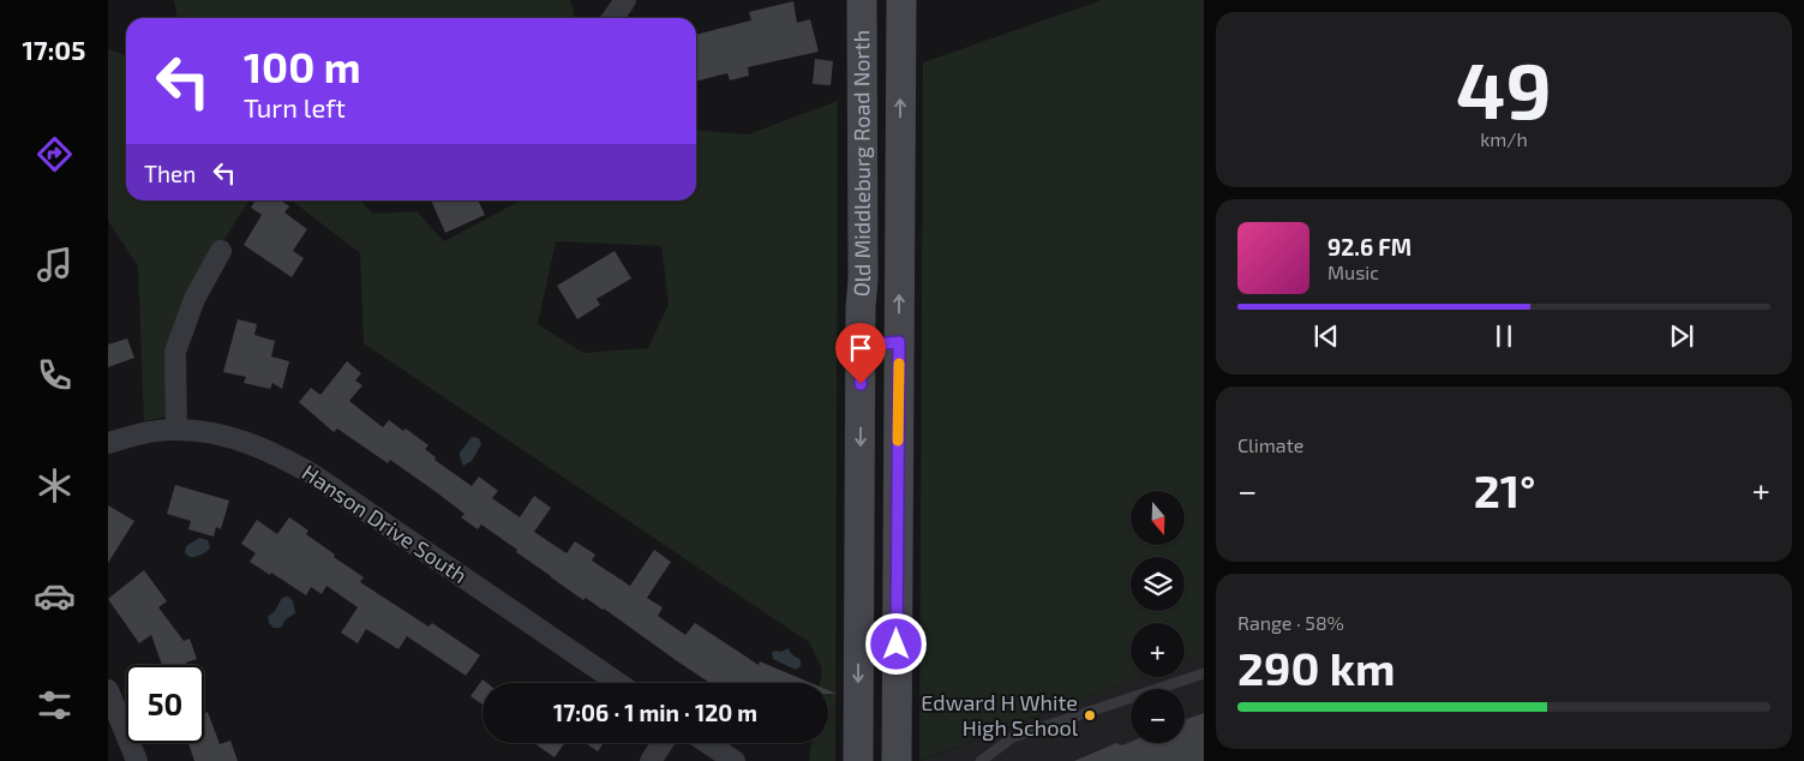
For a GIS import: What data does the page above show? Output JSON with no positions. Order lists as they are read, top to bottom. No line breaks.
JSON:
{"streets":{"main road":["Old Middleburg Road North"],"street":["Hanson Drive South"]},"places":["Edward H White High School"],"north":"bottom","page":{"tabs":"17:05","tile":[["49","km/h"],"Climate",["Range · 58%","290 km"]],"turn":["100 m","Turn left"],"then":"Then","song":["92.6 FM","Music"],"heat":["−","21°","+"],"map_buttons":["+","−"],"limit":"50","trip":"17:06 · 1 min · 120 m"}}
